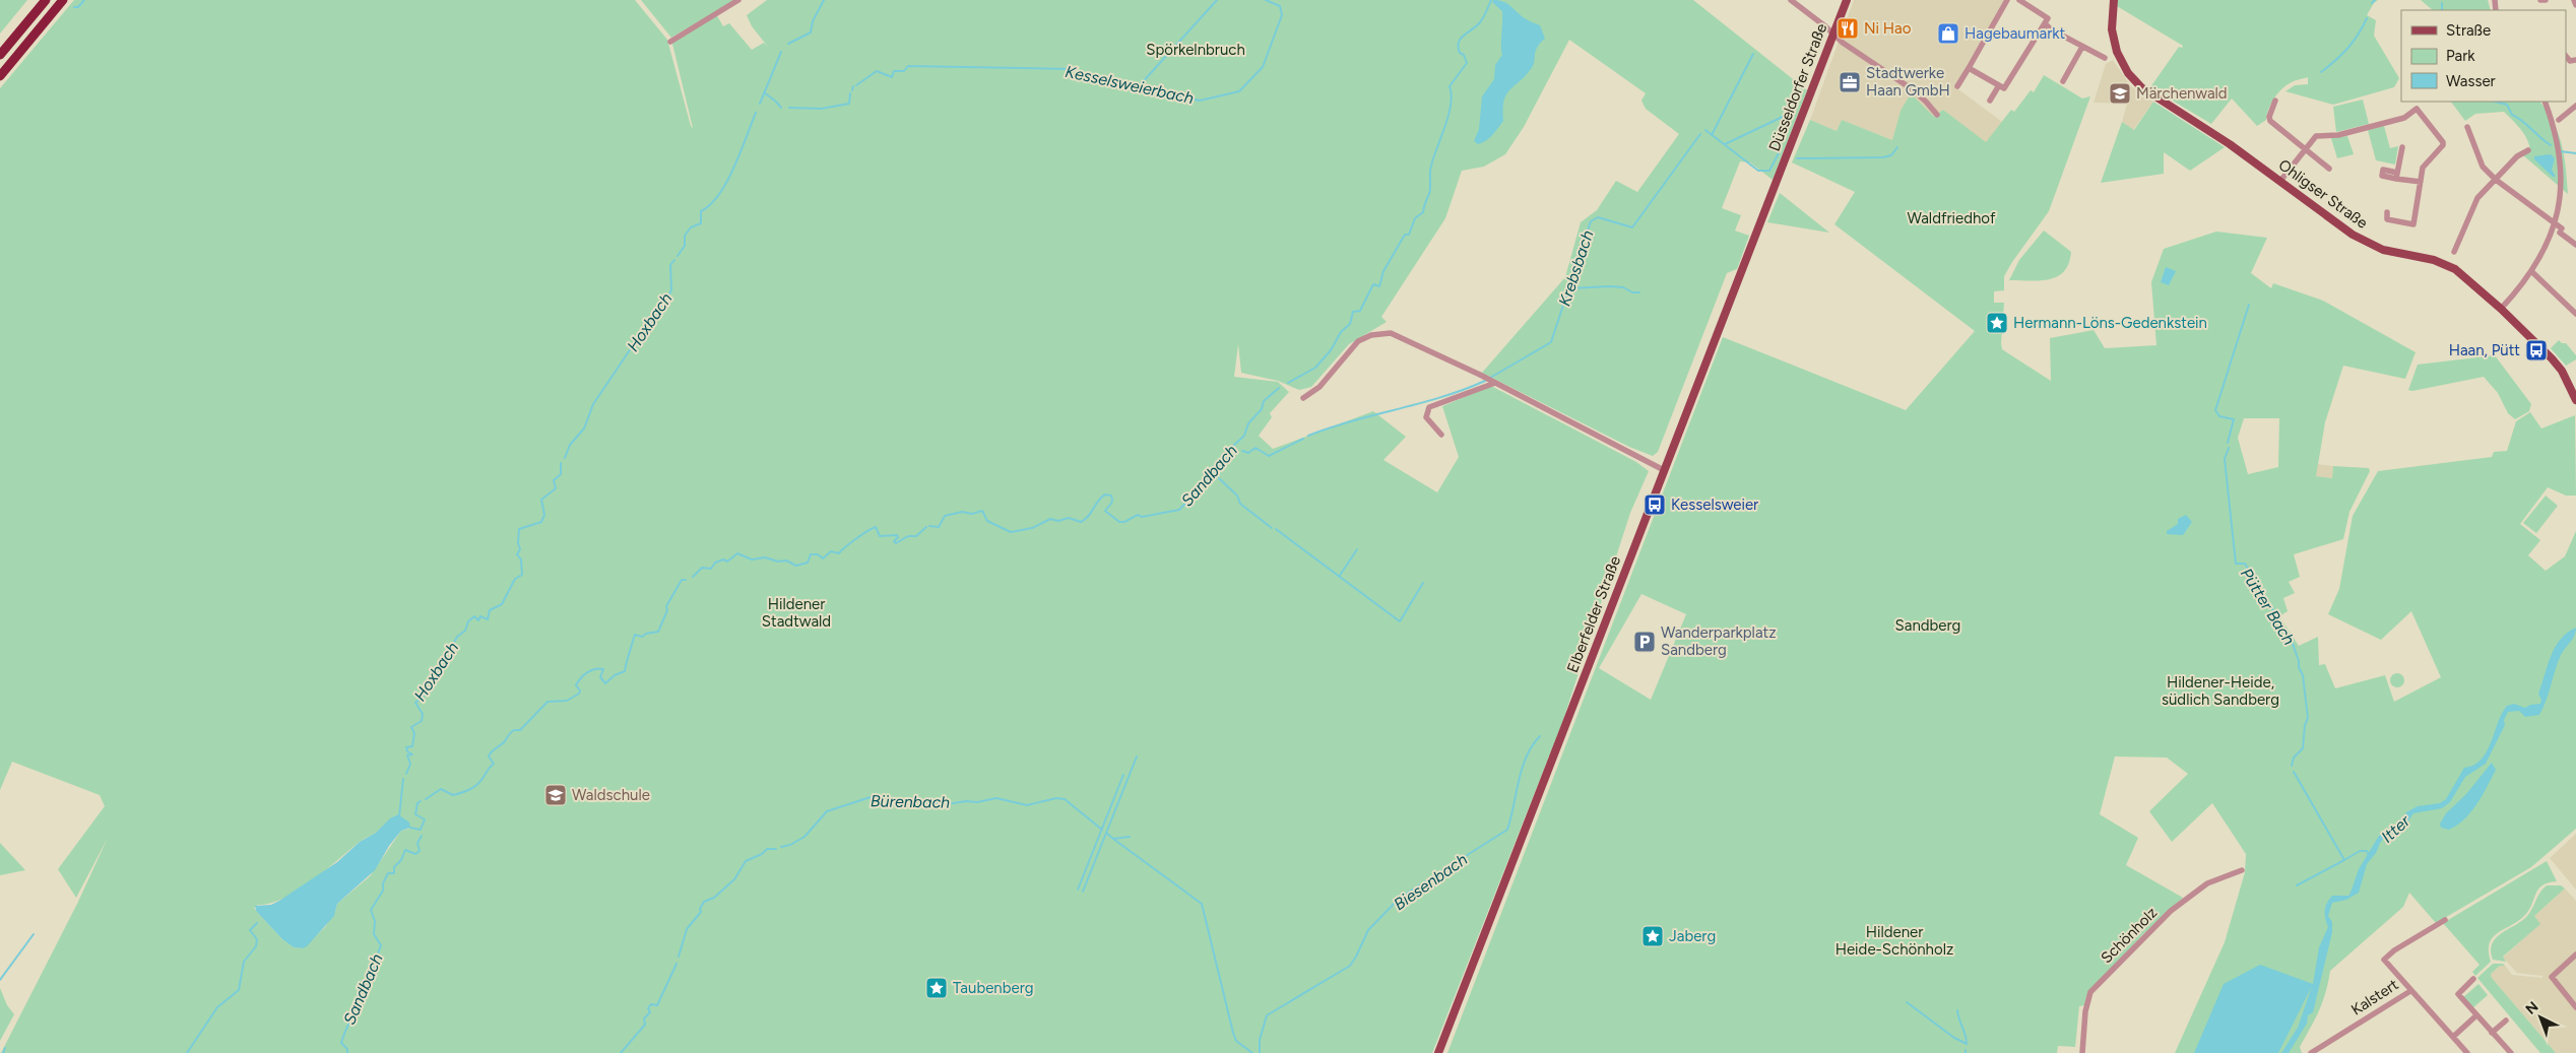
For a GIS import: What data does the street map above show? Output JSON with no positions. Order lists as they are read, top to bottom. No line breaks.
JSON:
{"streets":{"main road":["Düsseldorfer Straße","Ohligser Straße","Elberfelder Straße"],"street":["Schönholz","Kalstert"]},"crossings":[["Düsseldorfer Straße","Elberfelder Straße"]],"water":["Kesselsweierbach","Krebsbach","Hoxbach","Sandbach","Pütter Bach","Bürenbach","Itter","Biesenbach"],"parks":["Spörkelnbruch","Waldfriedhof","Hildener Stadtwald","Sandberg","Hildener-Heide, südlich Sandberg","Hildener Heide-Schönholz"],"places":{"restaurant":["Ni Hao"],"shop":["Hagebaumarkt"],"office":["Stadtwerke Haan GmbH"],"school or university":["Märchenwald","Waldschule"],"place":["Hermann-Löns-Gedenkstein","Jaberg","Taubenberg"],"bus stop":["Haan, Pütt","Kesselsweier"],"parking":["Wanderparkplatz Sandberg"]},"legend":["Straße","Park","Wasser"],"north":"top left"}
